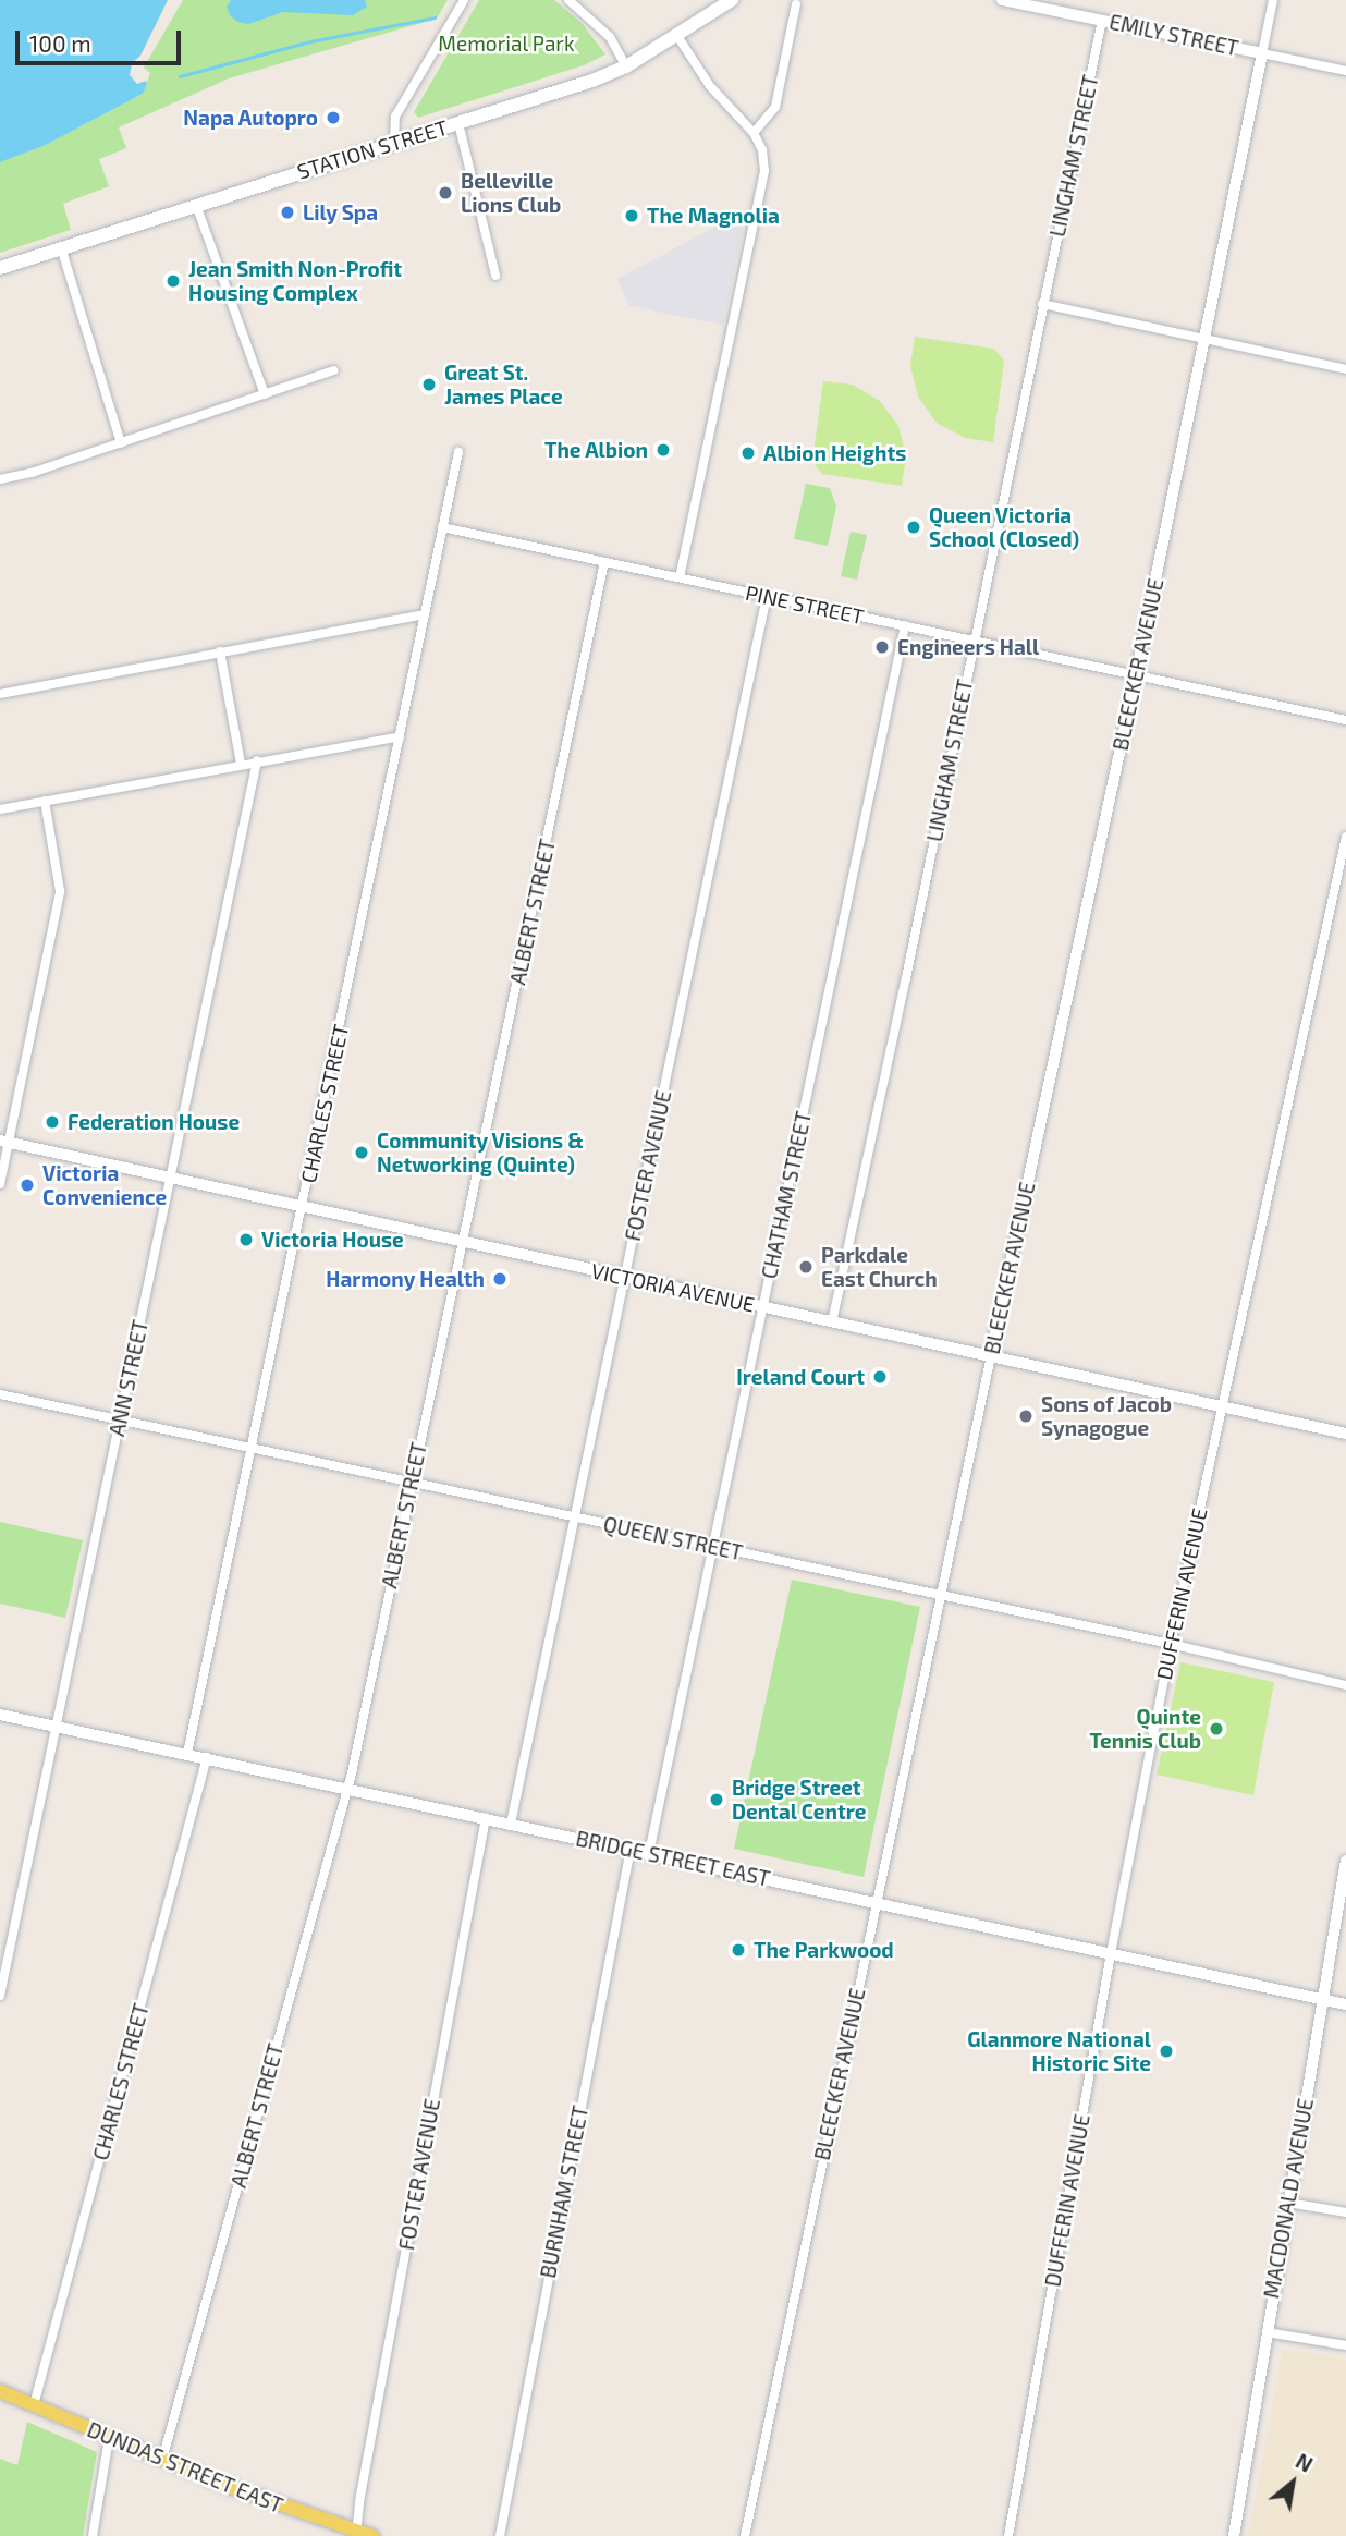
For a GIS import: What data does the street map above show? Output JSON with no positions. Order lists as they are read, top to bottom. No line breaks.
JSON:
{"streets":{"main road":["STATION STREET","DUNDAS STREET EAST"],"street":["EMILY STREET","LINGHAM STREET","PINE STREET","BLEECKER AVENUE","ALBERT STREET","CHARLES STREET","FOSTER AVENUE","CHATHAM STREET","VICTORIA AVENUE","ANN STREET","QUEEN STREET","DUFFERIN AVENUE","BRIDGE STREET EAST","BURNHAM STREET","MACDONALD AVENUE"]},"crossings":[["EMILY STREET","LINGHAM STREET"],["EMILY STREET","BLEECKER AVENUE"],["LINGHAM STREET","PINE STREET"],["LINGHAM STREET","VICTORIA AVENUE"],["PINE STREET","BLEECKER AVENUE"],["PINE STREET","ALBERT STREET"],["PINE STREET","CHARLES STREET"],["PINE STREET","FOSTER AVENUE"],["PINE STREET","CHATHAM STREET"],["BLEECKER AVENUE","VICTORIA AVENUE"],["BLEECKER AVENUE","QUEEN STREET"],["BLEECKER AVENUE","BRIDGE STREET EAST"],["ALBERT STREET","VICTORIA AVENUE"],["ALBERT STREET","QUEEN STREET"],["ALBERT STREET","BRIDGE STREET EAST"],["ALBERT STREET","DUNDAS STREET EAST"],["CHARLES STREET","VICTORIA AVENUE"],["CHARLES STREET","QUEEN STREET"],["CHARLES STREET","BRIDGE STREET EAST"],["CHARLES STREET","DUNDAS STREET EAST"],["FOSTER AVENUE","VICTORIA AVENUE"],["FOSTER AVENUE","QUEEN STREET"],["FOSTER AVENUE","BRIDGE STREET EAST"],["FOSTER AVENUE","DUNDAS STREET EAST"],["CHATHAM STREET","VICTORIA AVENUE"],["CHATHAM STREET","QUEEN STREET"],["CHATHAM STREET","BRIDGE STREET EAST"],["VICTORIA AVENUE","ANN STREET"],["VICTORIA AVENUE","DUFFERIN AVENUE"],["ANN STREET","QUEEN STREET"],["ANN STREET","BRIDGE STREET EAST"],["QUEEN STREET","DUFFERIN AVENUE"],["DUFFERIN AVENUE","BRIDGE STREET EAST"],["BRIDGE STREET EAST","BURNHAM STREET"],["BRIDGE STREET EAST","MACDONALD AVENUE"]],"parks":["Memorial Park"],"places":["Napa Autopro","Belleville Lions Club","Lily Spa","The Magnolia","Jean Smith Non-Profit Housing Complex","Great St. James Place","The Albion","Albion Heights","Queen Victoria School (Closed)","Engineers Hall","Federation House","Community Visions & Networking (Quinte)","Victoria Convenience","Victoria House","Parkdale East Church","Harmony Health","Ireland Court","Sons of Jacob Synagogue","Quinte Tennis Club","Bridge Street Dental Centre","The Parkwood","Glanmore National Historic Site"],"scale_bar":"100 m","north":"top right"}
